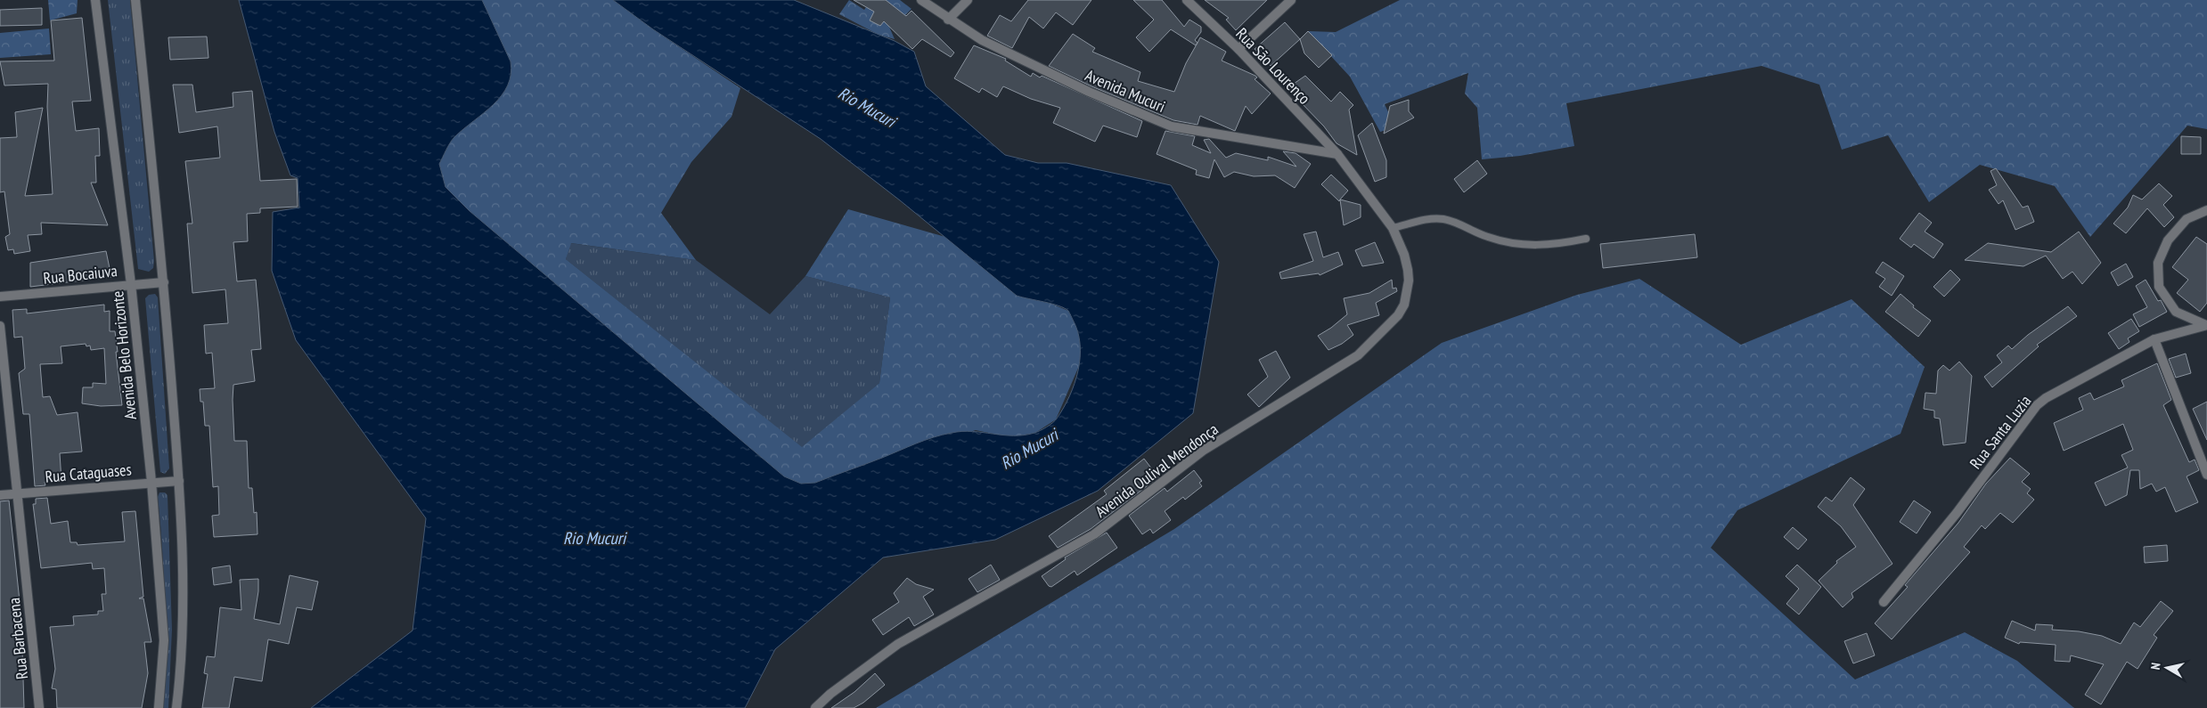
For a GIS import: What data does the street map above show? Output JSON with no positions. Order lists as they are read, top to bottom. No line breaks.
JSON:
{"streets":{"street":["Rua São Lourenço","Avenida Mucuri","Rua Bocaiuva","Avenida Belo Horizonte","Rua Santa Luzia","Avenida Oulival Mendonça","Rua Cataguases","Rua Barbacena"]},"crossings":[["Rua São Lourenço","Avenida Mucuri"],["Rua São Lourenço","Avenida Oulival Mendonça"],["Avenida Mucuri","Avenida Oulival Mendonça"],["Rua Bocaiuva","Avenida Belo Horizonte"],["Avenida Belo Horizonte","Rua Cataguases"],["Rua Cataguases","Rua Barbacena"]],"water":["Rio Mucuri"],"north":"left"}
